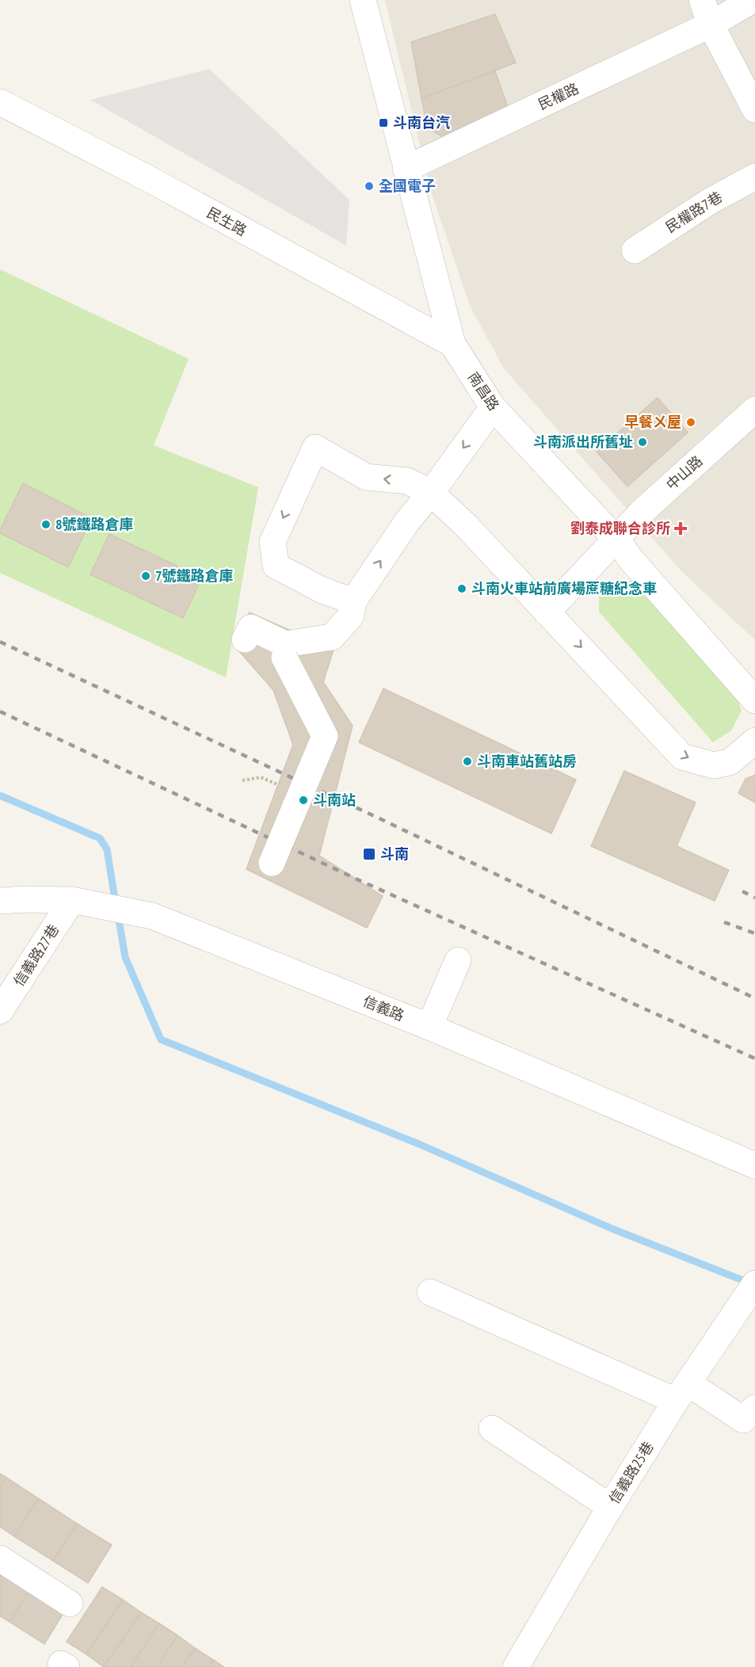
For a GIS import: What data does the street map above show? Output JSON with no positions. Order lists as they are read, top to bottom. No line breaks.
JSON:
{"streets":{"street":["民權路","民權路7巷","民生路","南昌路","中山路","信義路27巷","信義路","信義路25巷"]},"crossings":[["民權路","南昌路"],["民生路","南昌路"],["南昌路","中山路"],["信義路27巷","信義路"]],"places":{"transit":["斗南台汽","斗南"],"other":["全國電子","早餐ㄨ屋","斗南派出所舊址","8號鐵路倉庫","7號鐵路倉庫","斗南火車站前廣場蔗糖紀念車","斗南車站舊站房","斗南站"],"health":["劉泰成聯合診所"]}}
